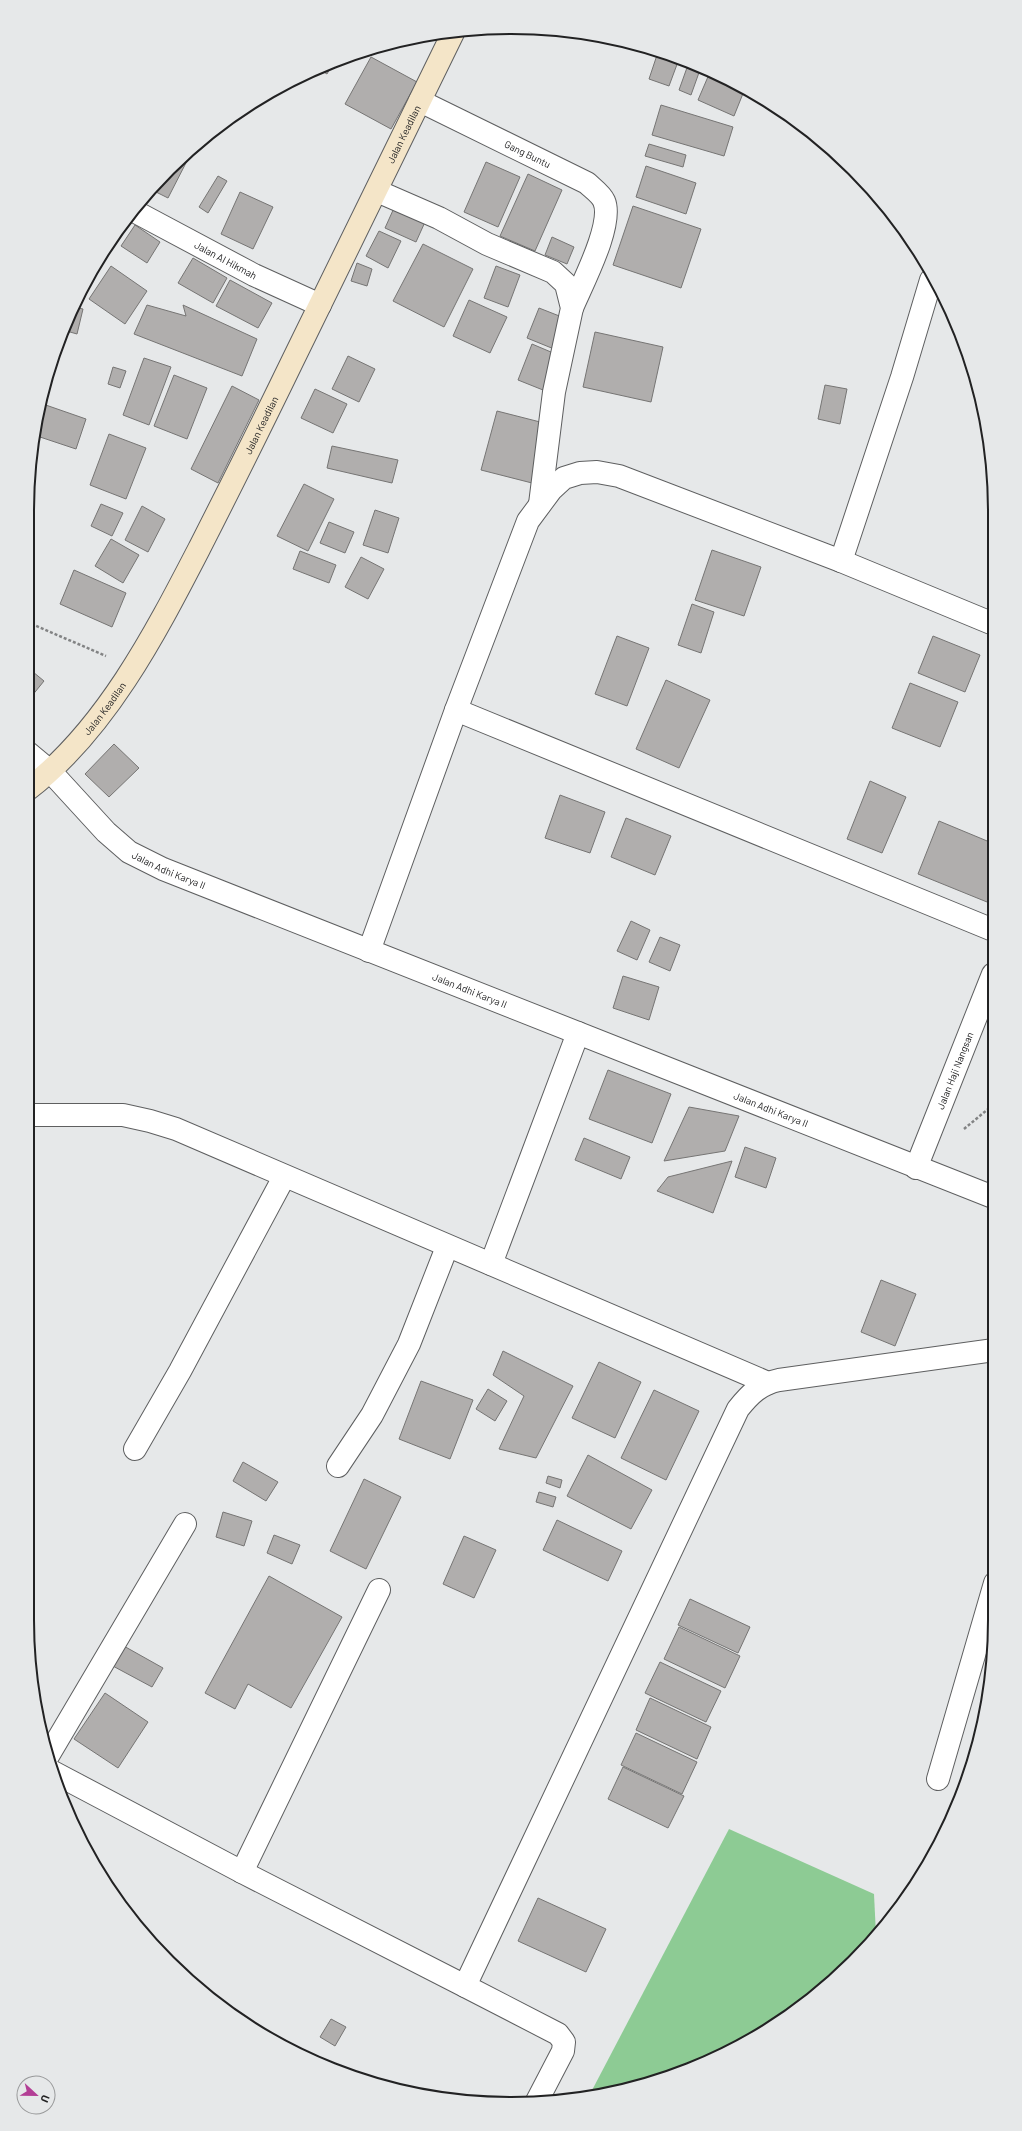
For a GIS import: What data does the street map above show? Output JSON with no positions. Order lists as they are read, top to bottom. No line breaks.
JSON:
{"streets":{"main road":["Jalan Keadilan"],"street":["Gang Buntu","Jalan Al Hikmah","Jalan Adhi Karya II","Jalan Haji Nangsan"]},"crossings":[["Jalan Keadilan","Gang Buntu"],["Jalan Keadilan","Jalan Al Hikmah"],["Jalan Keadilan","Jalan Adhi Karya II"],["Jalan Adhi Karya II","Jalan Haji Nangsan"]],"north":"right"}
